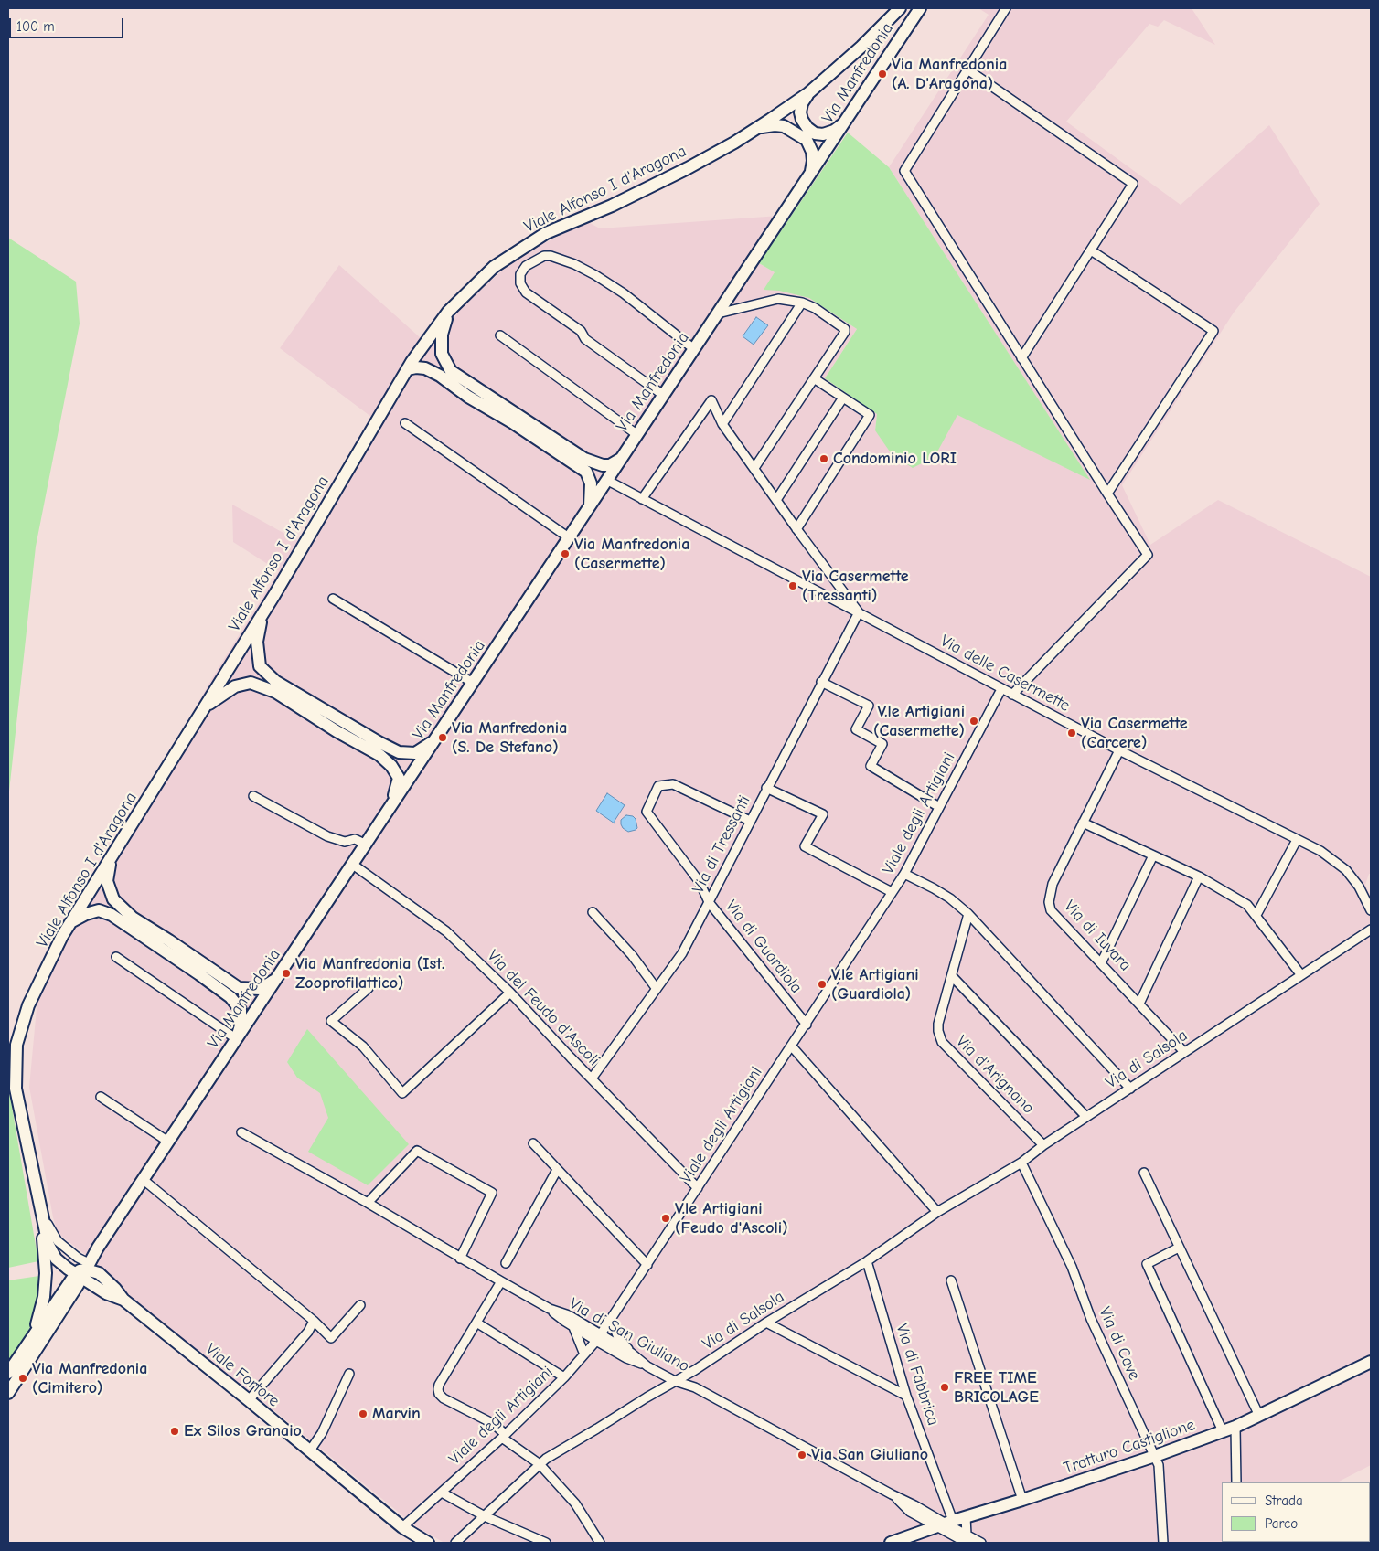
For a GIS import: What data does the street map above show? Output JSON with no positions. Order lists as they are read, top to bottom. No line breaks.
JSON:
{"streets":{"main road":["Via Manfredonia","Viale Alfonso I d'Aragona","Viale Fortore","Tratturo Castiglione"],"street":["Via delle Casermette","Viale degli Artigiani","Via di Tressanti","Via di Iuvara","Via di Guardiola","Via del Feudo d'Ascoli","Via di Salsola","Via d'Arignano","Via di San Giuliano","Via di Cave","Via di Fabbrica"]},"crossings":[["Via Manfredonia","Viale Alfonso I d'Aragona"],["Via Manfredonia","Via delle Casermette"],["Via Manfredonia","Via del Feudo d'Ascoli"],["Via Manfredonia","Viale Fortore"],["Viale Alfonso I d'Aragona","Viale Fortore"],["Via delle Casermette","Viale degli Artigiani"],["Via delle Casermette","Via di Tressanti"],["Via delle Casermette","Via di Iuvara"],["Viale degli Artigiani","Via di Guardiola"],["Viale degli Artigiani","Via del Feudo d'Ascoli"],["Viale degli Artigiani","Via di San Giuliano"],["Viale degli Artigiani","Viale Fortore"],["Via di Tressanti","Via di Guardiola"],["Via di Tressanti","Via del Feudo d'Ascoli"],["Via di Iuvara","Via di Salsola"],["Via di Salsola","Via d'Arignano"],["Via di Salsola","Via di San Giuliano"],["Via di Salsola","Via di Cave"],["Via di Salsola","Via di Fabbrica"],["Via di San Giuliano","Via di Fabbrica"],["Via di San Giuliano","Tratturo Castiglione"],["Via di Cave","Tratturo Castiglione"],["Via di Fabbrica","Tratturo Castiglione"]],"places":["Via Manfredonia (A. D'Aragona)","Condominio LORI","Via Manfredonia (Casermette)","Via Casermette (Tressanti)","V.le Artigiani (Casermette)","Via Casermette (Carcere)","Via Manfredonia (S. De Stefano)","Via Manfredonia (Ist. Zooprofilattico)","V.le Artigiani (Guardiola)","V.le Artigiani (Feudo d'Ascoli)","Via Manfredonia (Cimitero)","FREE TIME BRICOLAGE","Marvin","Ex Silos Granaio","Via San Giuliano"],"legend":["Strada","Parco"],"scale_bar":"100 m"}
